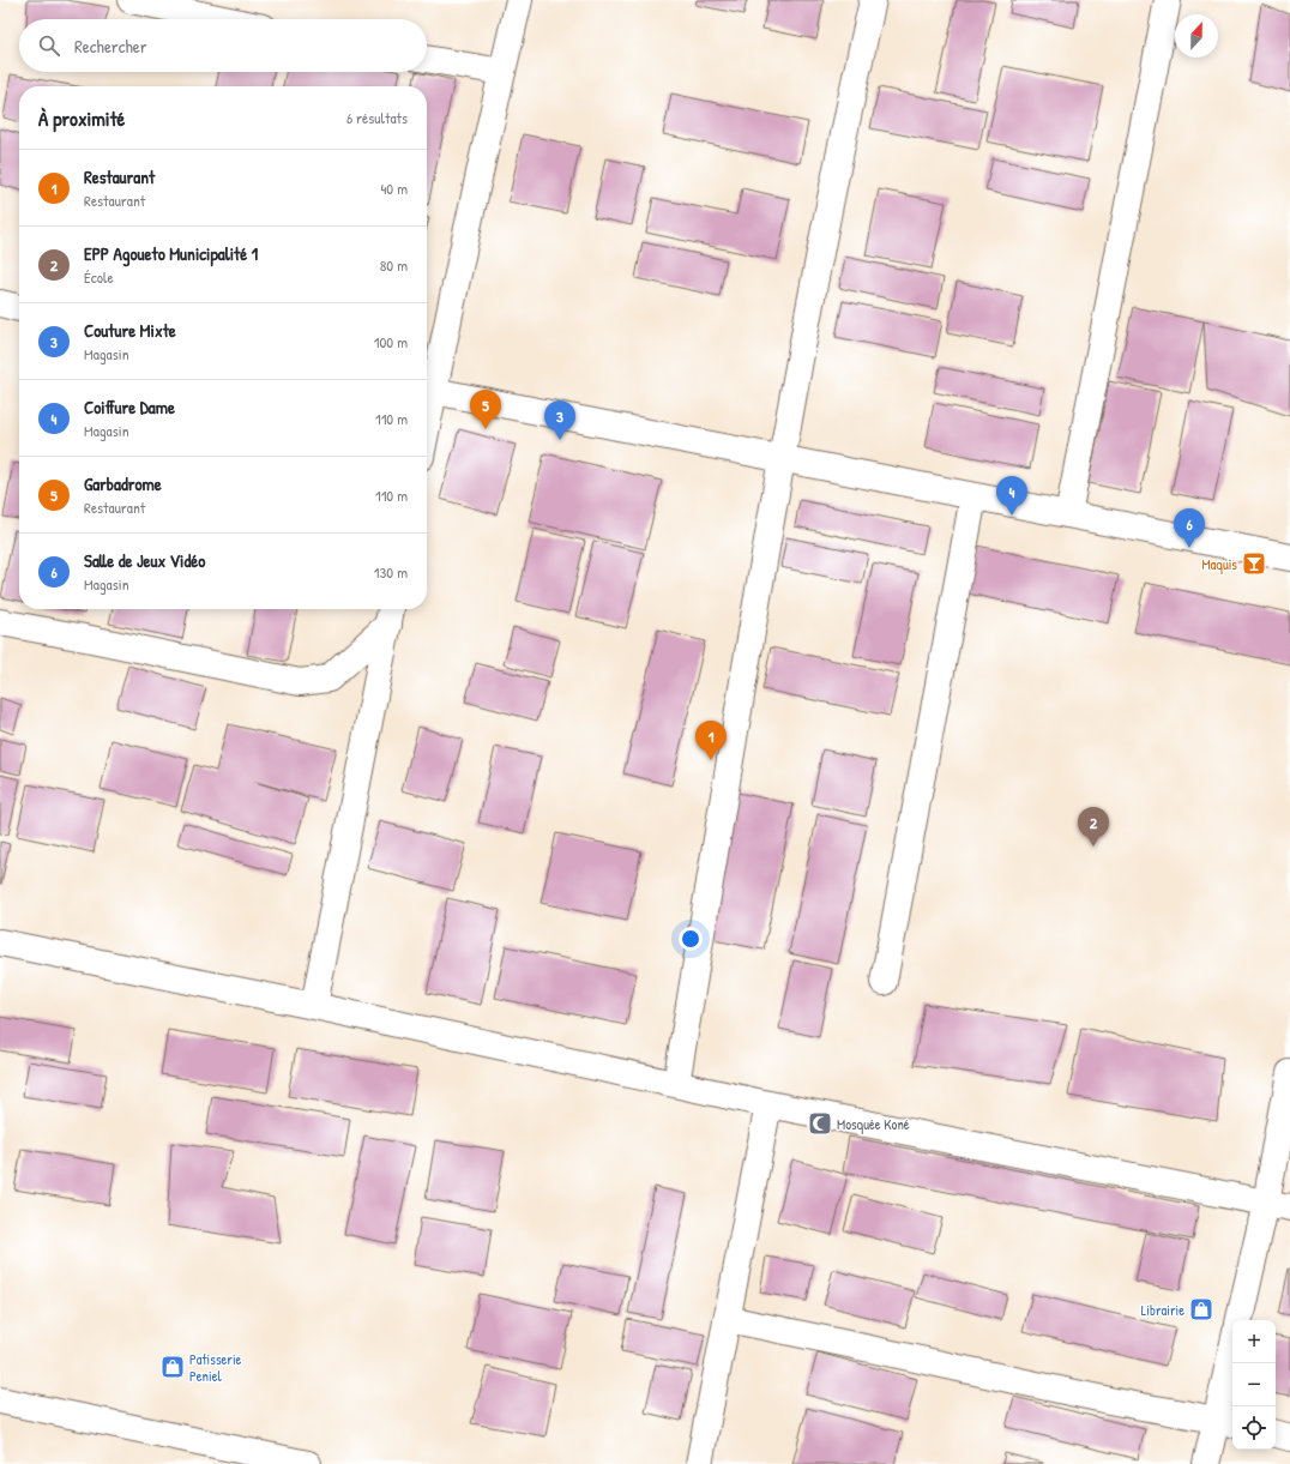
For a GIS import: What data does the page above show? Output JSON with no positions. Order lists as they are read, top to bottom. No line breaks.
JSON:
{"places":{"bar":["Maquis"],"mosque":["Mosquée Koné"],"shop":["Librairie","Patisserie Peniel"]},"north":"top","page":{"search":"Rechercher","heading":["À proximité","6 résultats"],"list":[{"mark":"1","name":"Restaurant","note":"Restaurant","value":"40 m"},{"mark":"2","name":"EPP Agoueto Municipalité 1","note":"École","value":"80 m"},{"mark":"3","name":"Couture Mixte","note":"Magasin","value":"100 m"},{"mark":"4","name":"Coiffure Dame","note":"Magasin","value":"110 m"},{"mark":"5","name":"Garbadrome","note":"Restaurant","value":"110 m"},{"mark":"6","name":"Salle de Jeux Vidéo","note":"Magasin","value":"130 m"}],"pins":["5","3","4","6","1","2"],"map_buttons":["+","−"]}}
